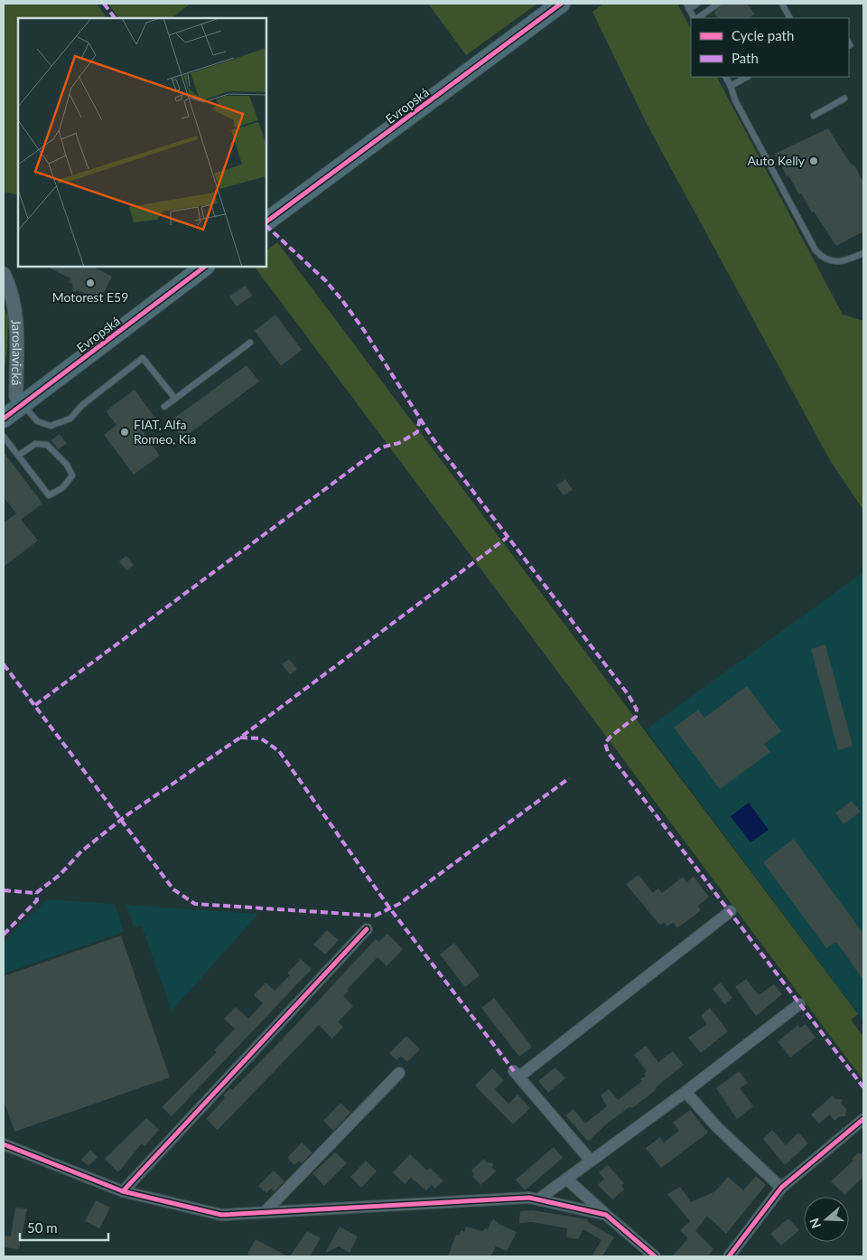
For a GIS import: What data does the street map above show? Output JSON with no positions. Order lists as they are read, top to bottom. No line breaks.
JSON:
{"streets":{"main road":["Evropská"],"street":["Jaroslavická"]},"crossings":[["Evropská","Jaroslavická"]],"places":["Auto Kelly","Motorest E59","FIAT, Alfa Romeo, Kia"],"legend":["Cycle path","Path"],"scale_bar":"50 m","north":"left"}
